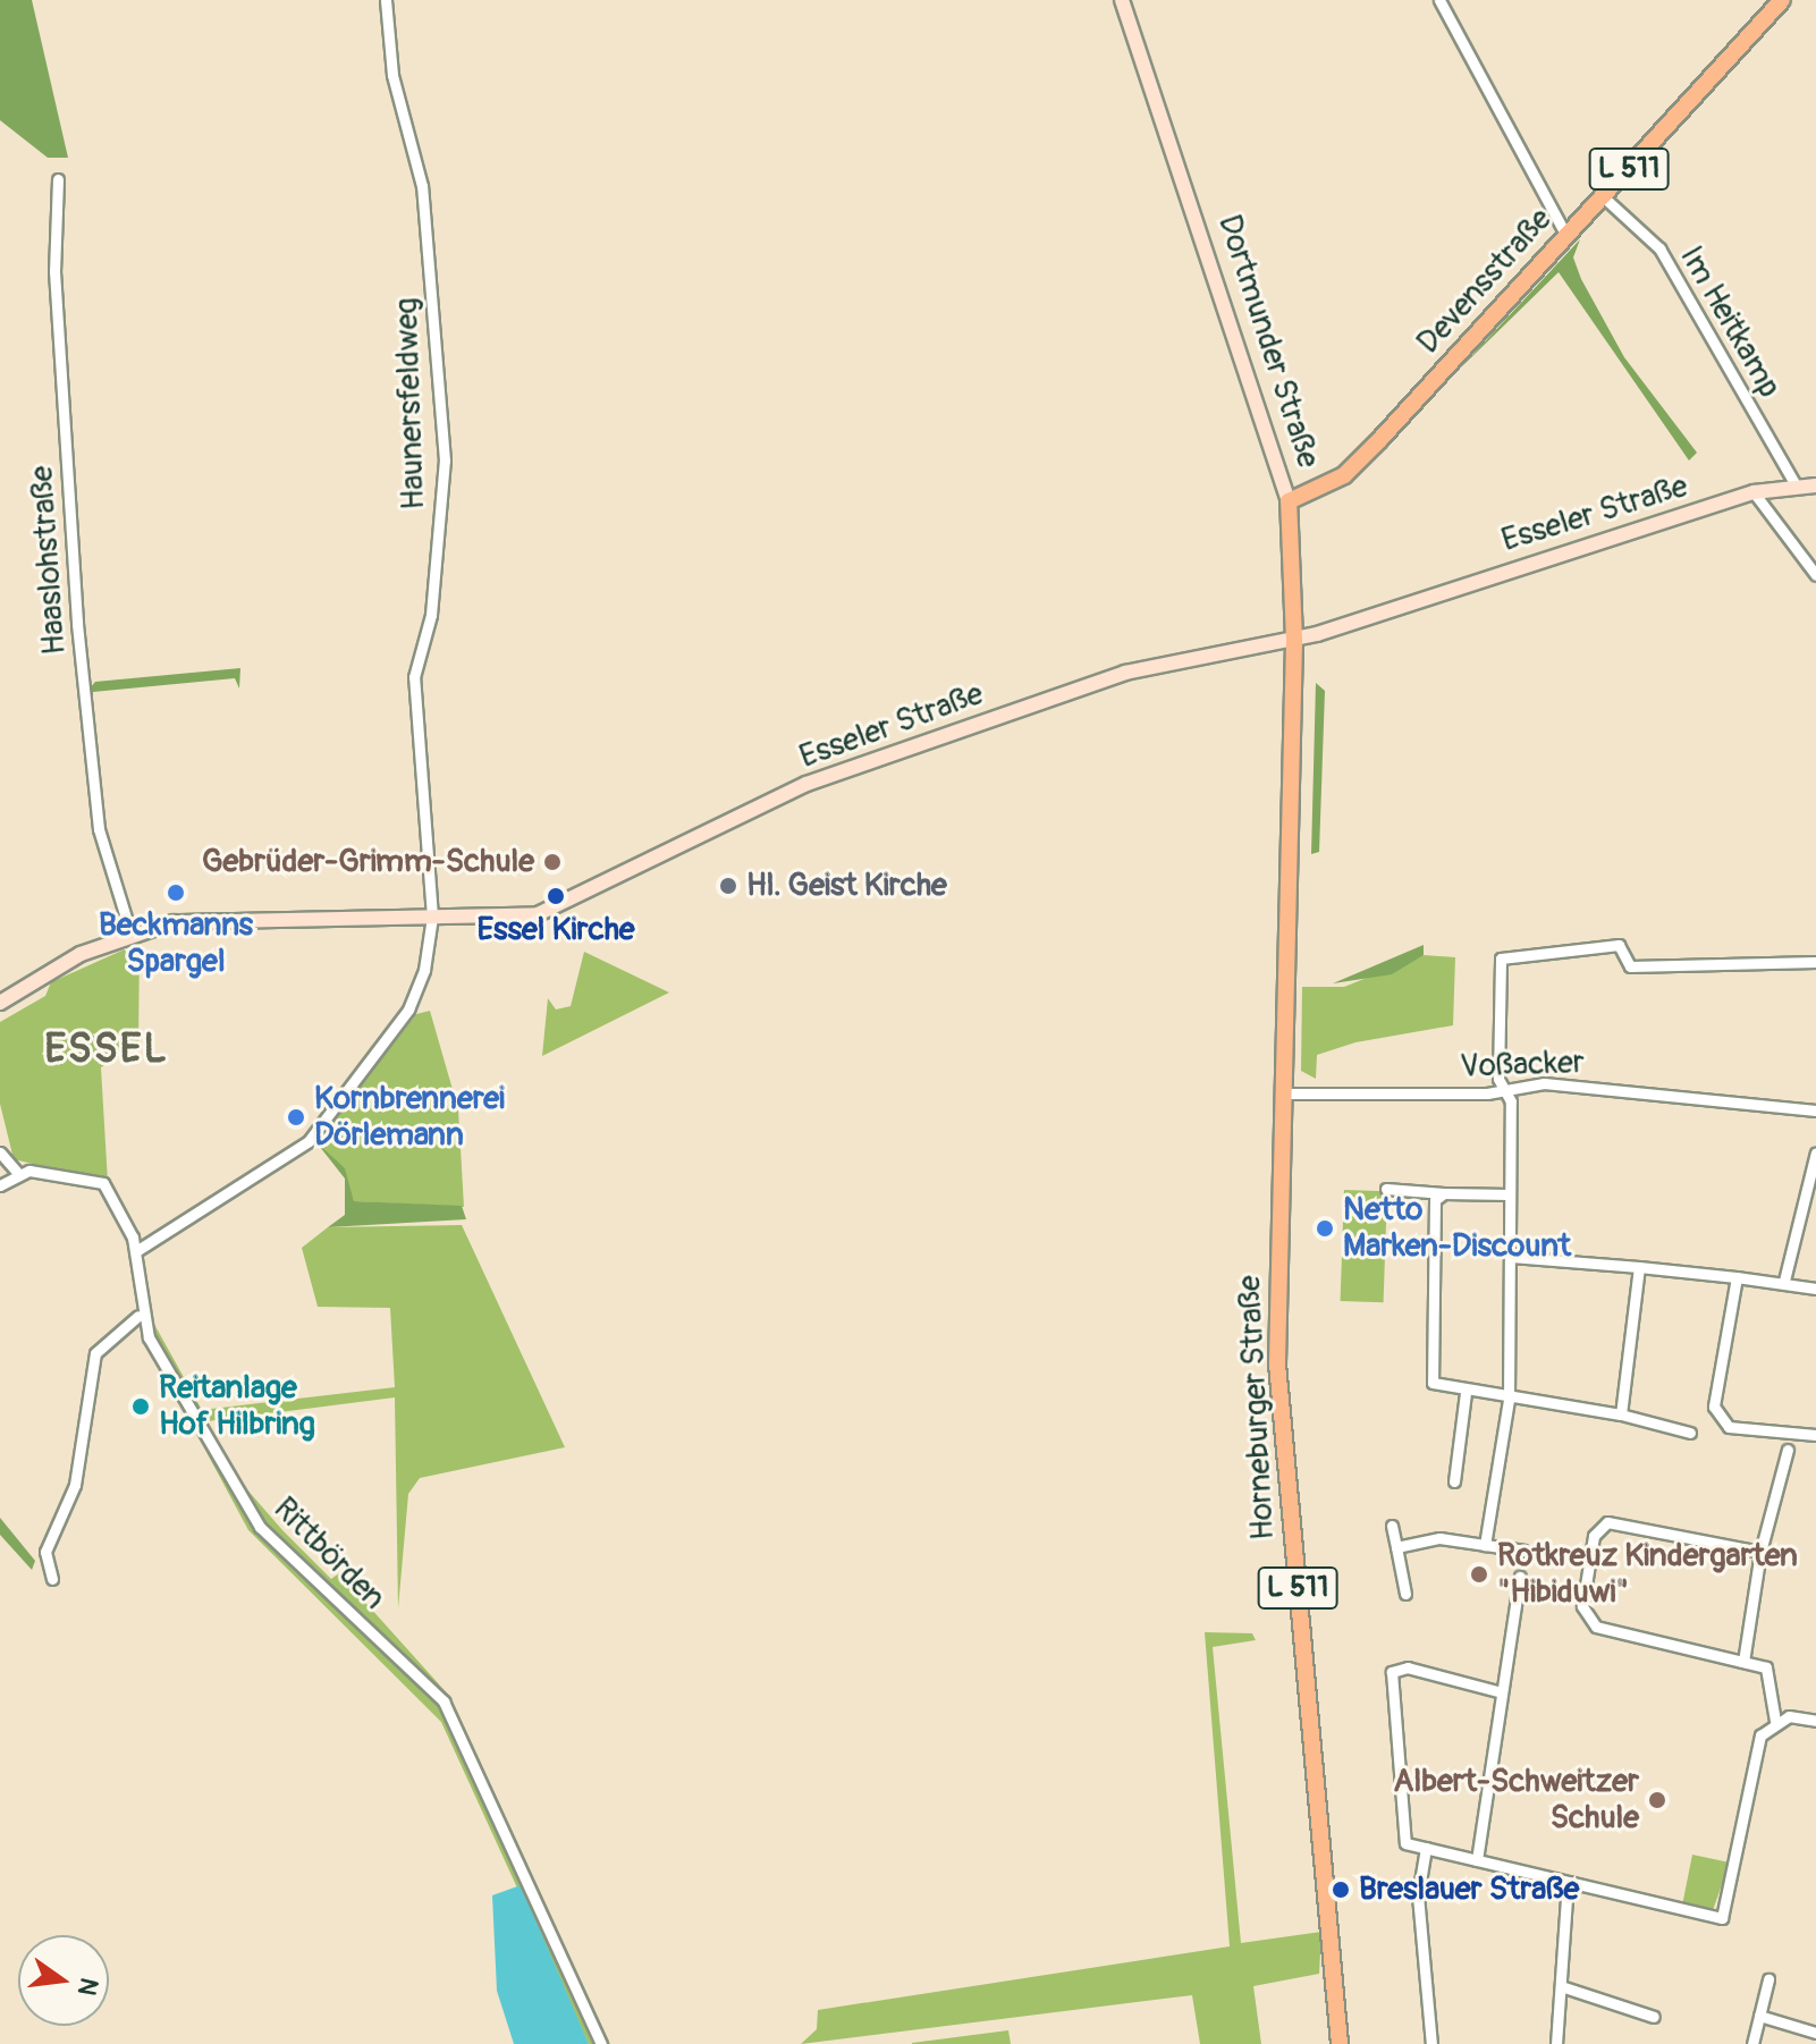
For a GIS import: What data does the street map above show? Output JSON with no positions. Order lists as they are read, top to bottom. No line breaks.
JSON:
{"streets":{"main road":["L 511","Devensstraße","Dortmunder Straße","Esseler Straße","Horneburger Straße"],"street":["Im Heitkamp","Haunersfeldweg","Haaslohstraße","Voßacker","Rittbörden"]},"crossings":[["Devensstraße","Im Heitkamp"],["Devensstraße","Dortmunder Straße"],["Im Heitkamp","Esseler Straße"],["Dortmunder Straße","Esseler Straße"],["Dortmunder Straße","Horneburger Straße"],["Haunersfeldweg","Esseler Straße"],["Haunersfeldweg","Rittbörden"],["Esseler Straße","Haaslohstraße"],["Voßacker","Horneburger Straße"]],"districts":["ESSEL"],"places":["Gebrüder-Grimm-Schule","Hl. Geist Kirche","Beckmanns Spargel","Essel Kirche","Kornbrennerei Dörlemann","Netto Marken-Discount","Reitanlage Hof Hilbring","Rotkreuz Kindergarten \"Hibiduwi\"","Albert-Schweitzer Schule","Breslauer Straße"],"north":"right"}
